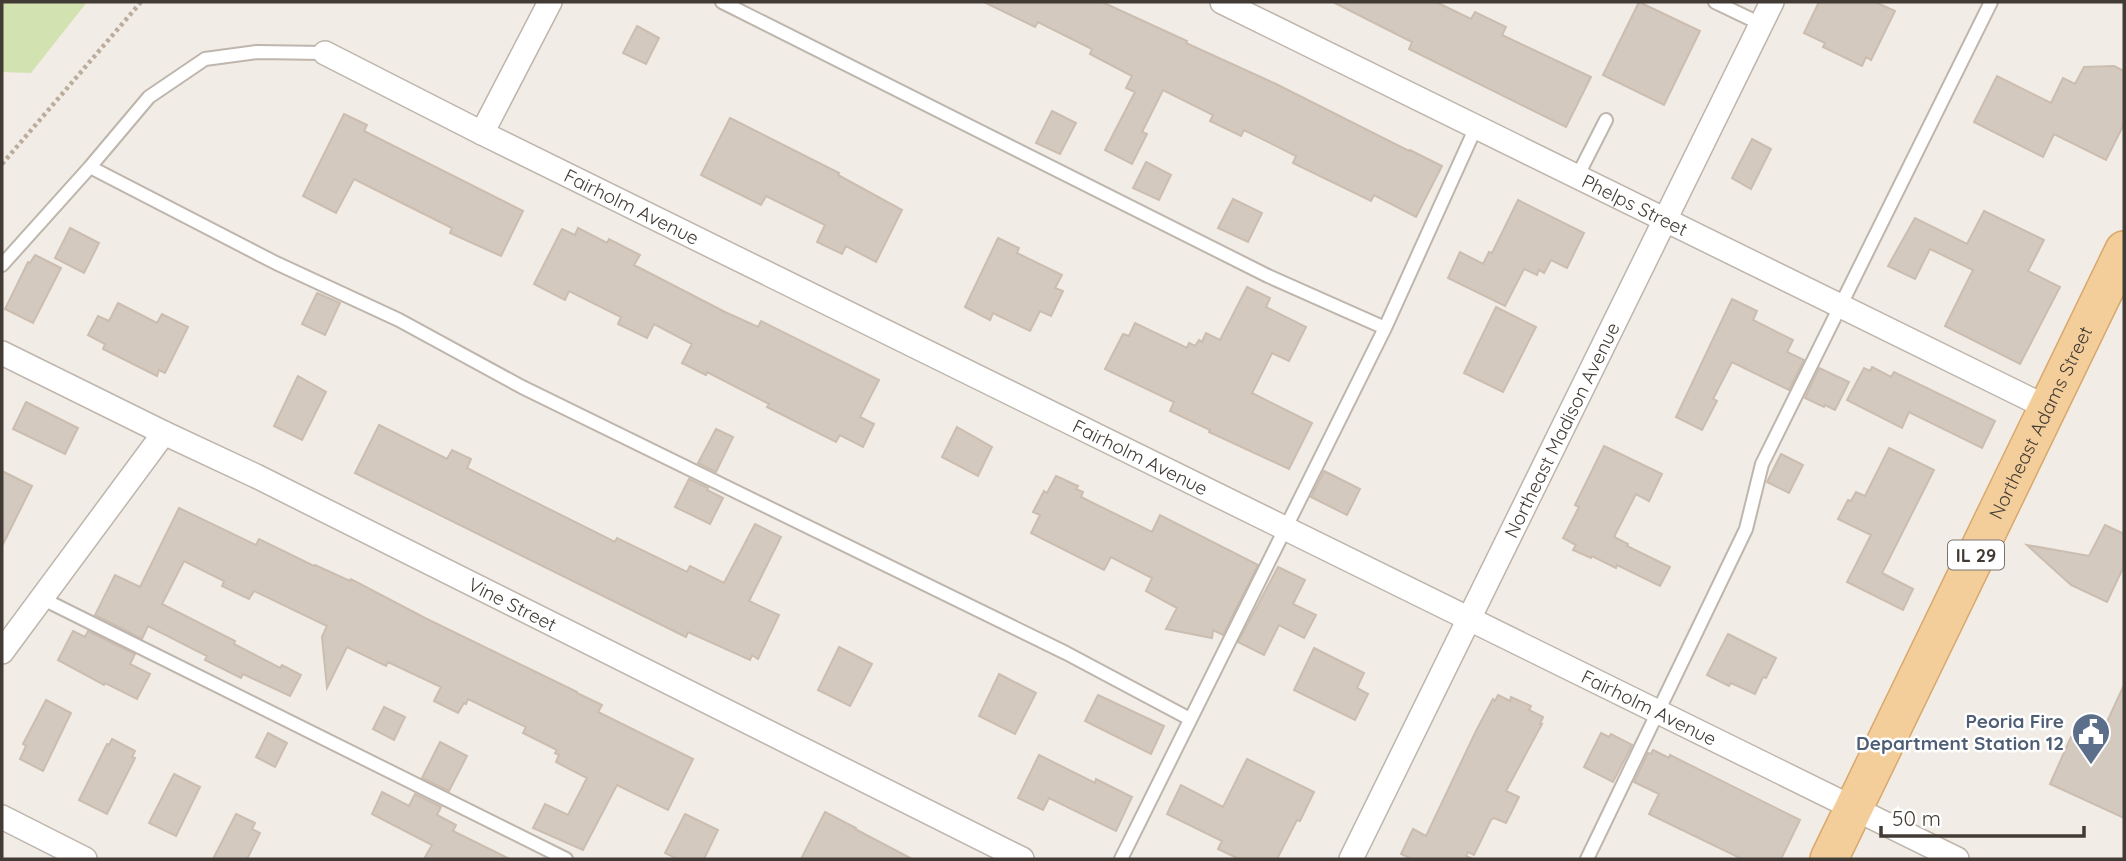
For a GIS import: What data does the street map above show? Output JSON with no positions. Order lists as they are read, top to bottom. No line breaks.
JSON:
{"streets":{"main road":["Northeast Adams Street","IL 29"],"street":["Phelps Street","Fairholm Avenue","Northeast Madison Avenue","Vine Street"]},"crossings":[["Phelps Street","Northeast Adams Street"],["Phelps Street","Northeast Madison Avenue"],["Fairholm Avenue","Northeast Adams Street"],["Fairholm Avenue","Northeast Madison Avenue"]],"places":{"public building":["Peoria Fire Department Station 12"]},"scale_bar":"50 m"}
